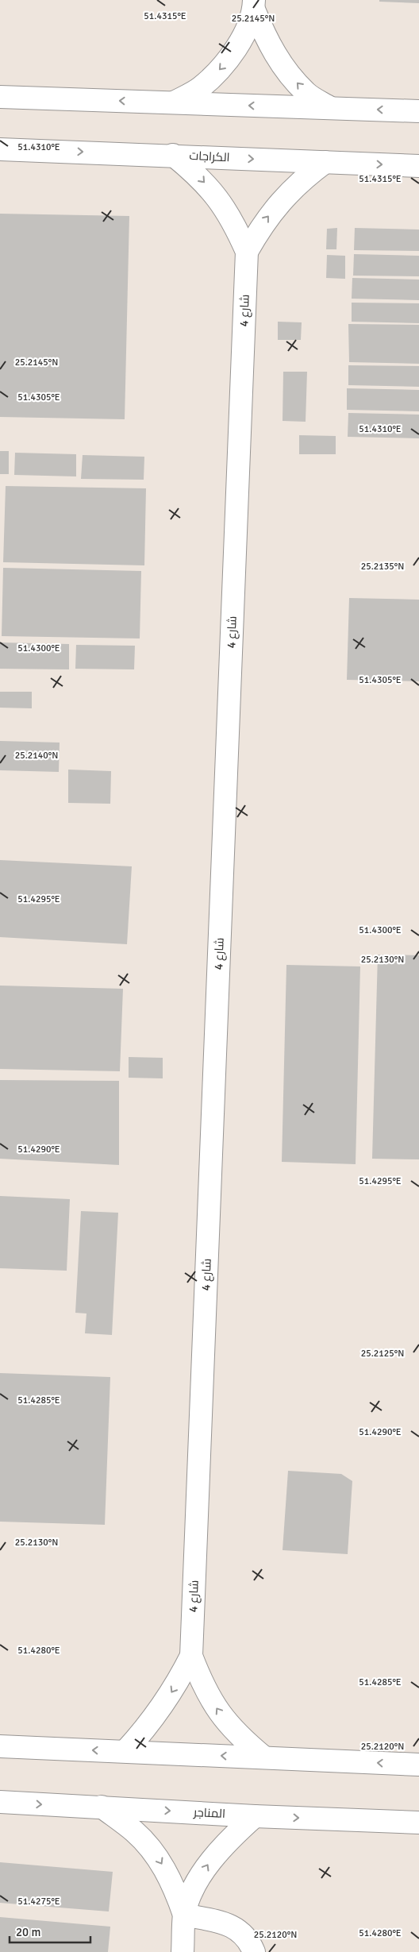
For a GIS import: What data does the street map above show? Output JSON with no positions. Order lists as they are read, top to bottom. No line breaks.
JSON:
{"streets":{"street":["الكراجات","شارع 4","المناجر"]},"crossings":[["الكراجات","شارع 4"]],"scale_bar":"20 m","coordinates":["51.4315°E","25.2145°N","51.4310°E","51.4305°E","25.2135°N","51.4300°E","25.2140°N","51.4295°E","25.2130°N","51.4290°E","25.2125°N","51.4285°E","51.4280°E","25.2120°N","51.4275°E"]}
